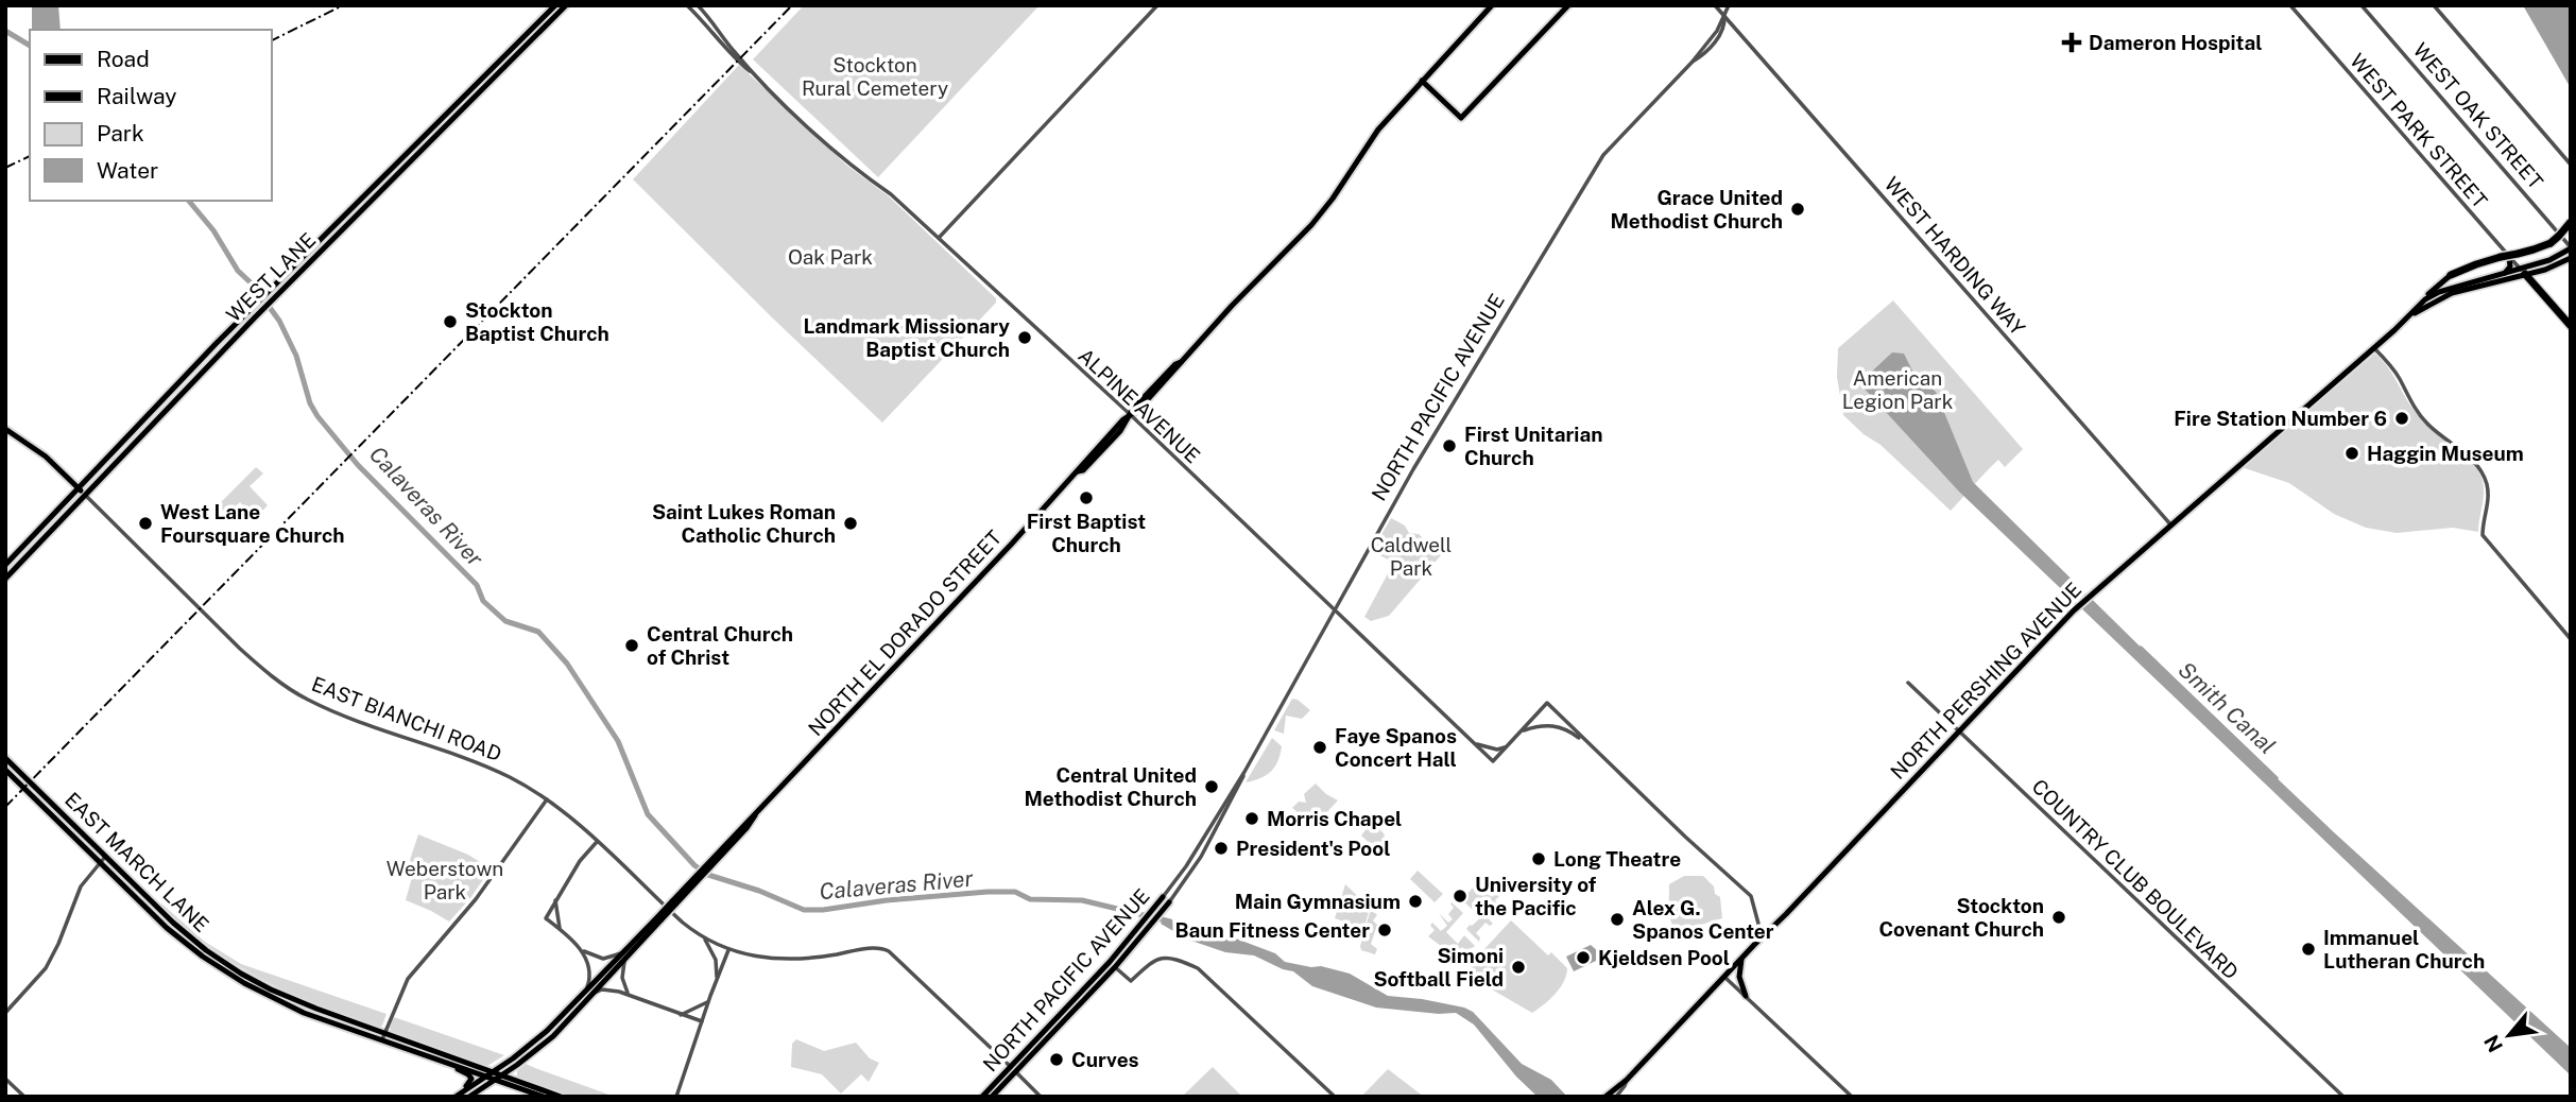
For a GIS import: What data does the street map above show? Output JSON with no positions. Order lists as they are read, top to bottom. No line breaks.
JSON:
{"streets":{"main road":["WEST LANE","NORTH PACIFIC AVENUE","NORTH EL DORADO STREET","NORTH PERSHING AVENUE","EAST BIANCHI ROAD","EAST MARCH LANE"],"street":["WEST OAK STREET","WEST PARK STREET","WEST HARDING WAY","ALPINE AVENUE","COUNTRY CLUB BOULEVARD"]},"crossings":[["WEST OAK STREET","NORTH PERSHING AVENUE"],["WEST PARK STREET","NORTH PERSHING AVENUE"],["WEST HARDING WAY","NORTH PACIFIC AVENUE"],["WEST HARDING WAY","NORTH PERSHING AVENUE"],["WEST LANE","EAST BIANCHI ROAD"],["NORTH PACIFIC AVENUE","ALPINE AVENUE"],["NORTH PACIFIC AVENUE","EAST BIANCHI ROAD"],["ALPINE AVENUE","NORTH EL DORADO STREET"],["NORTH EL DORADO STREET","EAST MARCH LANE"],["NORTH PERSHING AVENUE","COUNTRY CLUB BOULEVARD"]],"water":["Calaveras River","Smith Canal"],"parks":["Stockton Rural Cemetery","Oak Park","American Legion Park","Caldwell Park","Weberstown Park"],"places":{"health":["Dameron Hospital"],"other":["Grace United Methodist Church","Stockton Baptist Church","Landmark Missionary Baptist Church","Fire Station Number 6","First Unitarian Church","Haggin Museum","First Baptist Church","West Lane Foursquare Church","Saint Lukes Roman Catholic Church","Central Church of Christ","Faye Spanos Concert Hall","Central United Methodist Church","Morris Chapel","President's Pool","Long Theatre","University of the Pacific","Main Gymnasium","Stockton Covenant Church","Alex G. Spanos Center","Baun Fitness Center","Immanuel Lutheran Church","Kjeldsen Pool","Simoni Softball Field","Curves"]},"legend":["Road","Railway","Park","Water"],"north":"bottom left"}
